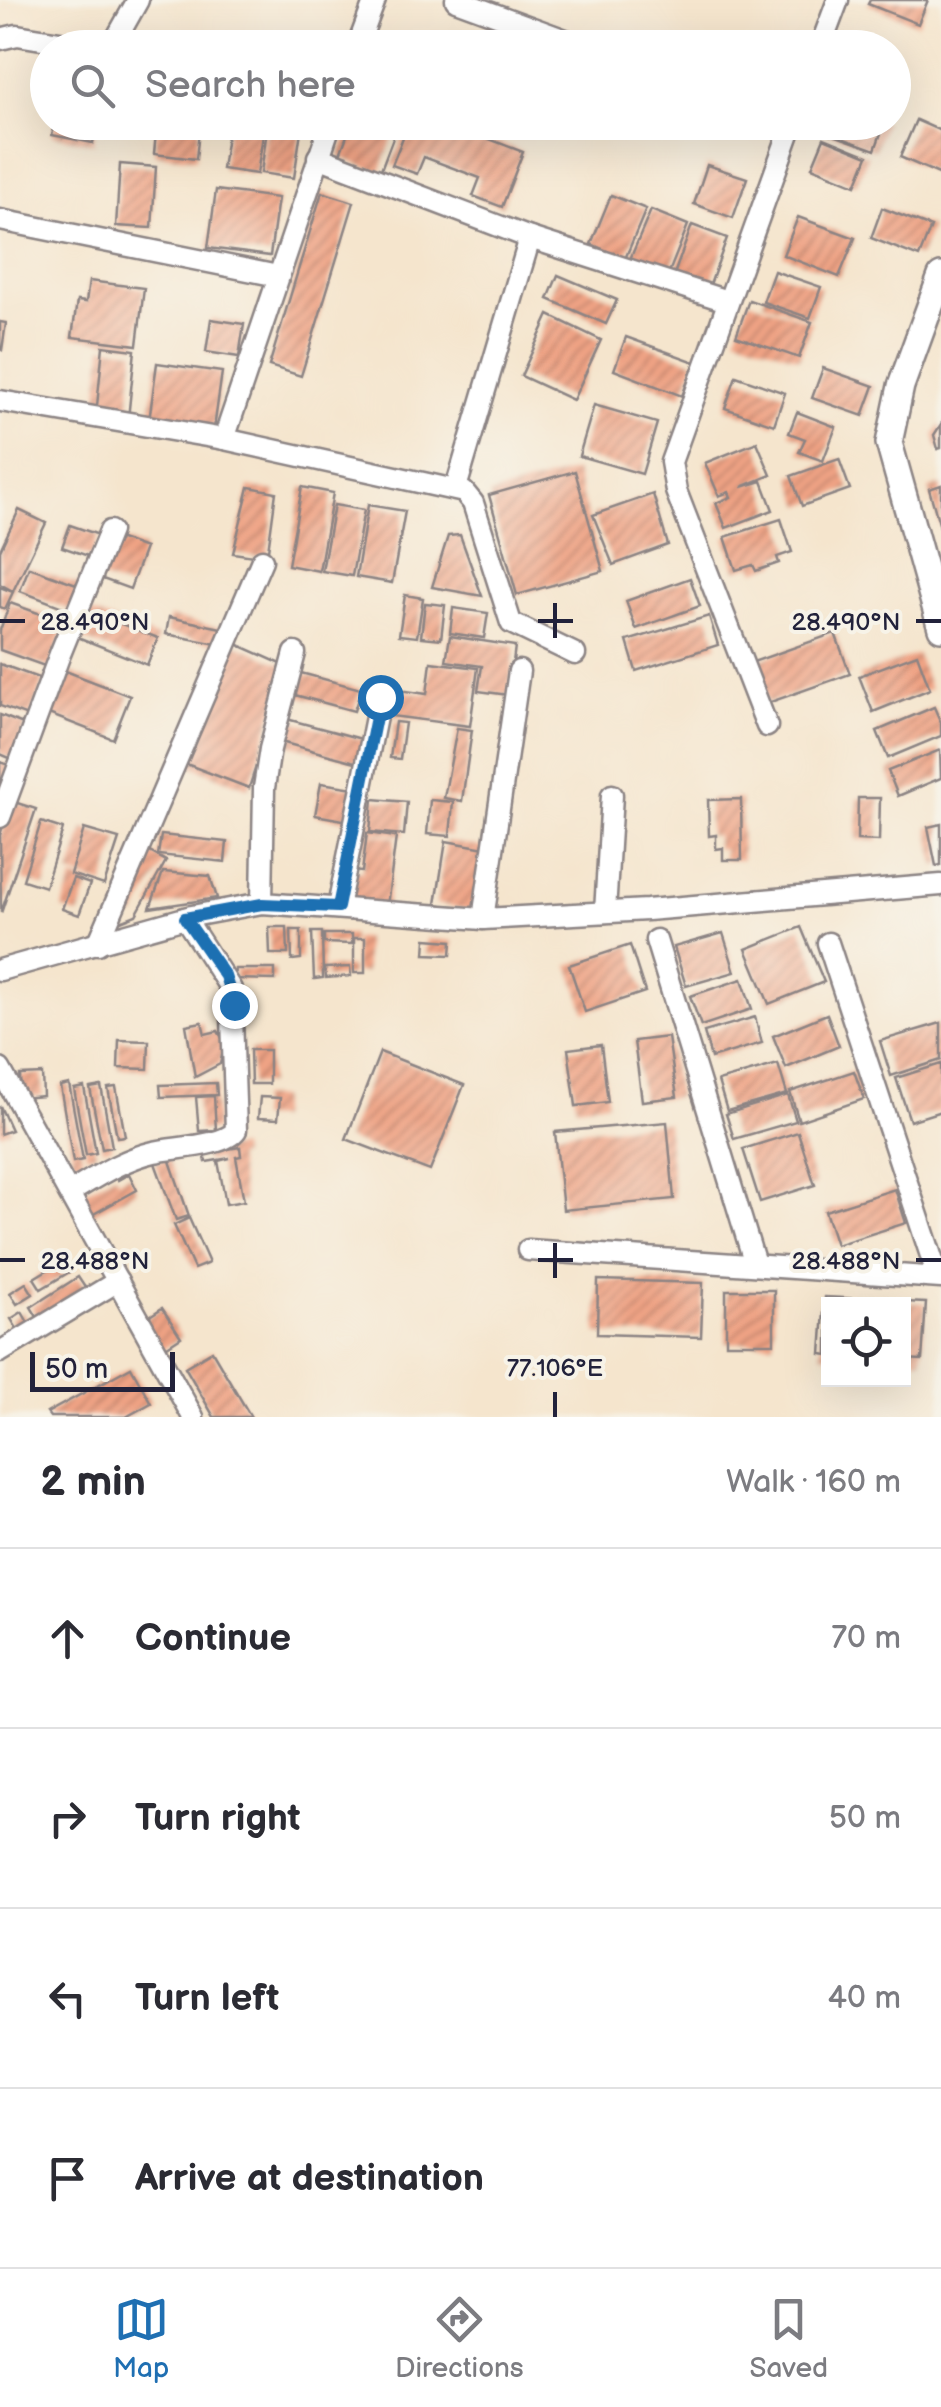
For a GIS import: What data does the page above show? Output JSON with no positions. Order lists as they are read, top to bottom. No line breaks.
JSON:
{"scale_bar":"50 m","page":{"search":"Search here","scale":"50 m","heading":["2 min","Walk · 160 m"],"list":[["Continue","70 m"],["Turn right","50 m"],["Turn left","40 m"],"Arrive at destination"],"nav":["Map","Directions","Saved"]},"coordinates":["28.490°N","28.488°N","77.106°E"]}
